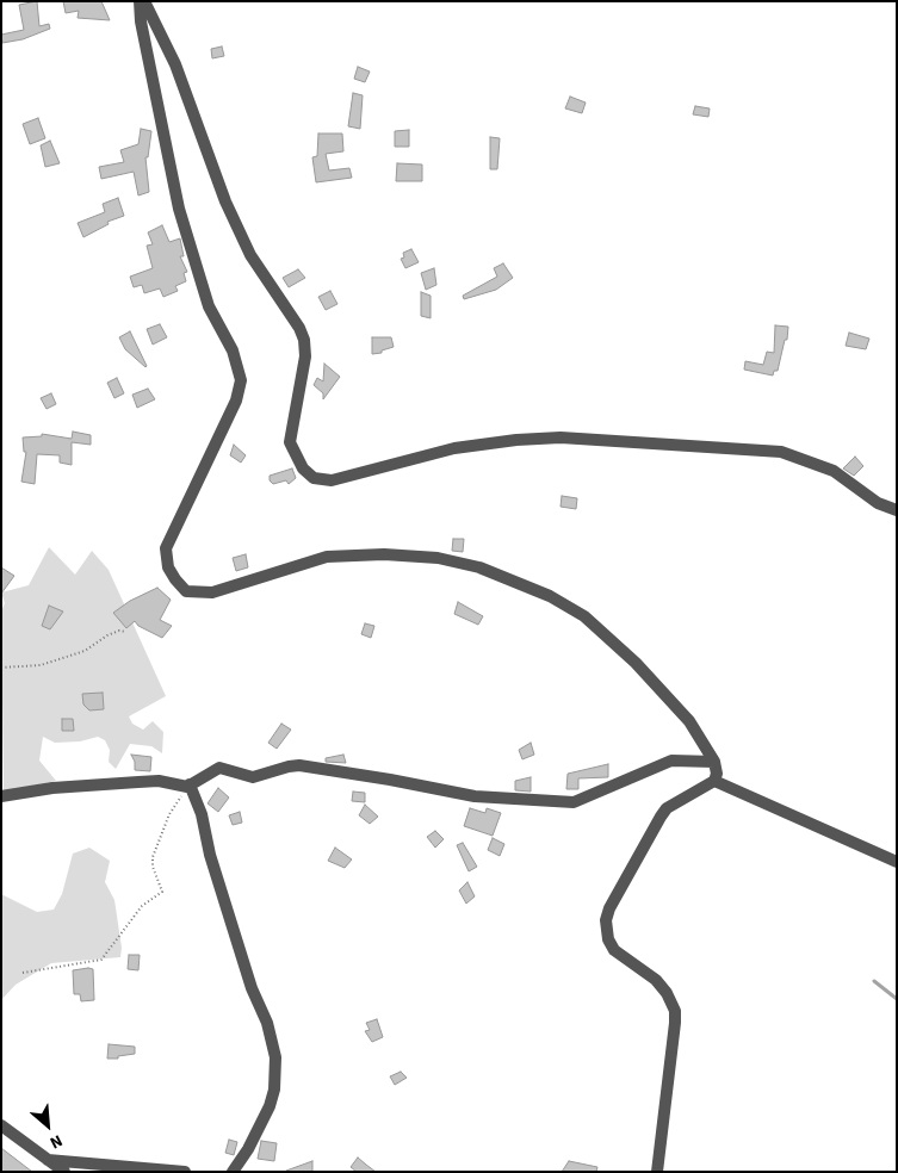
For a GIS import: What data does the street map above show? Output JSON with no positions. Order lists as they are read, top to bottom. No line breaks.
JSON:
{"north":"bottom right"}
